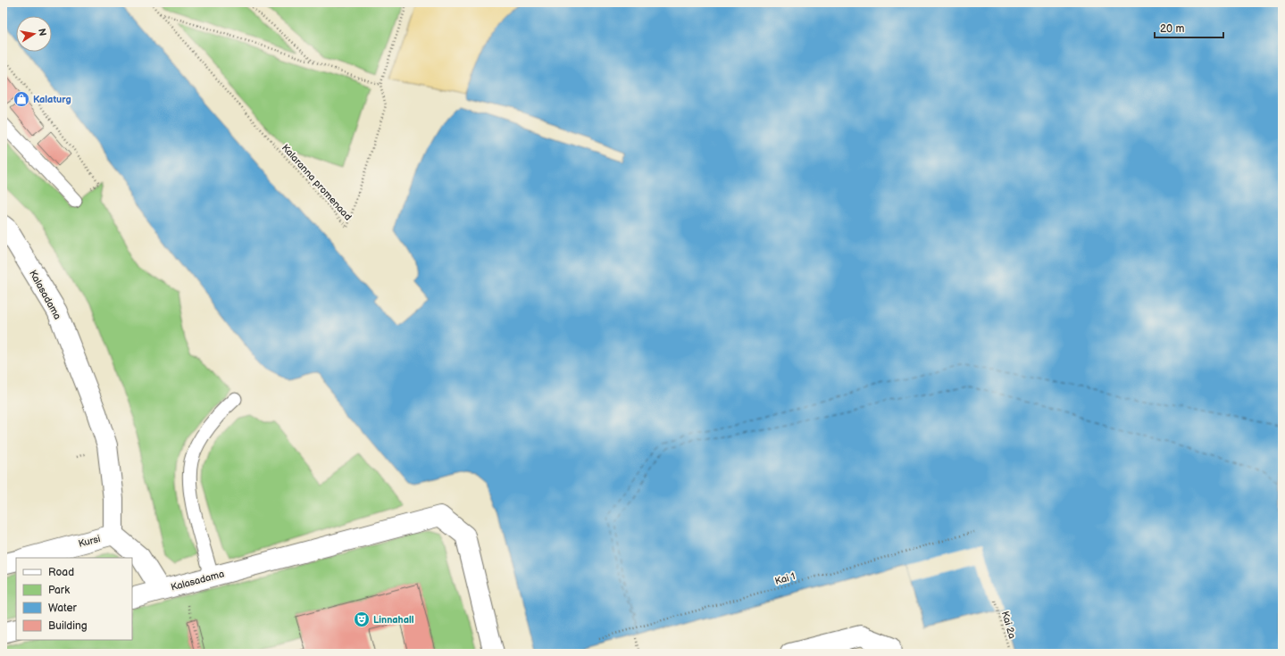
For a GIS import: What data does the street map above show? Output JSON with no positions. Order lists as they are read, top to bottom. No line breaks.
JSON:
{"streets":{"street":["Kalasadama","Kursi"],"path":["Kalaranna promenaad","Kai 1","Kai 2a"]},"crossings":[["Kalasadama","Kursi"]],"places":{"shop":["Kalaturg"],"theatre":["Linnahall"]},"legend":["Road","Park","Water","Building"],"scale_bar":"20 m","north":"right"}
